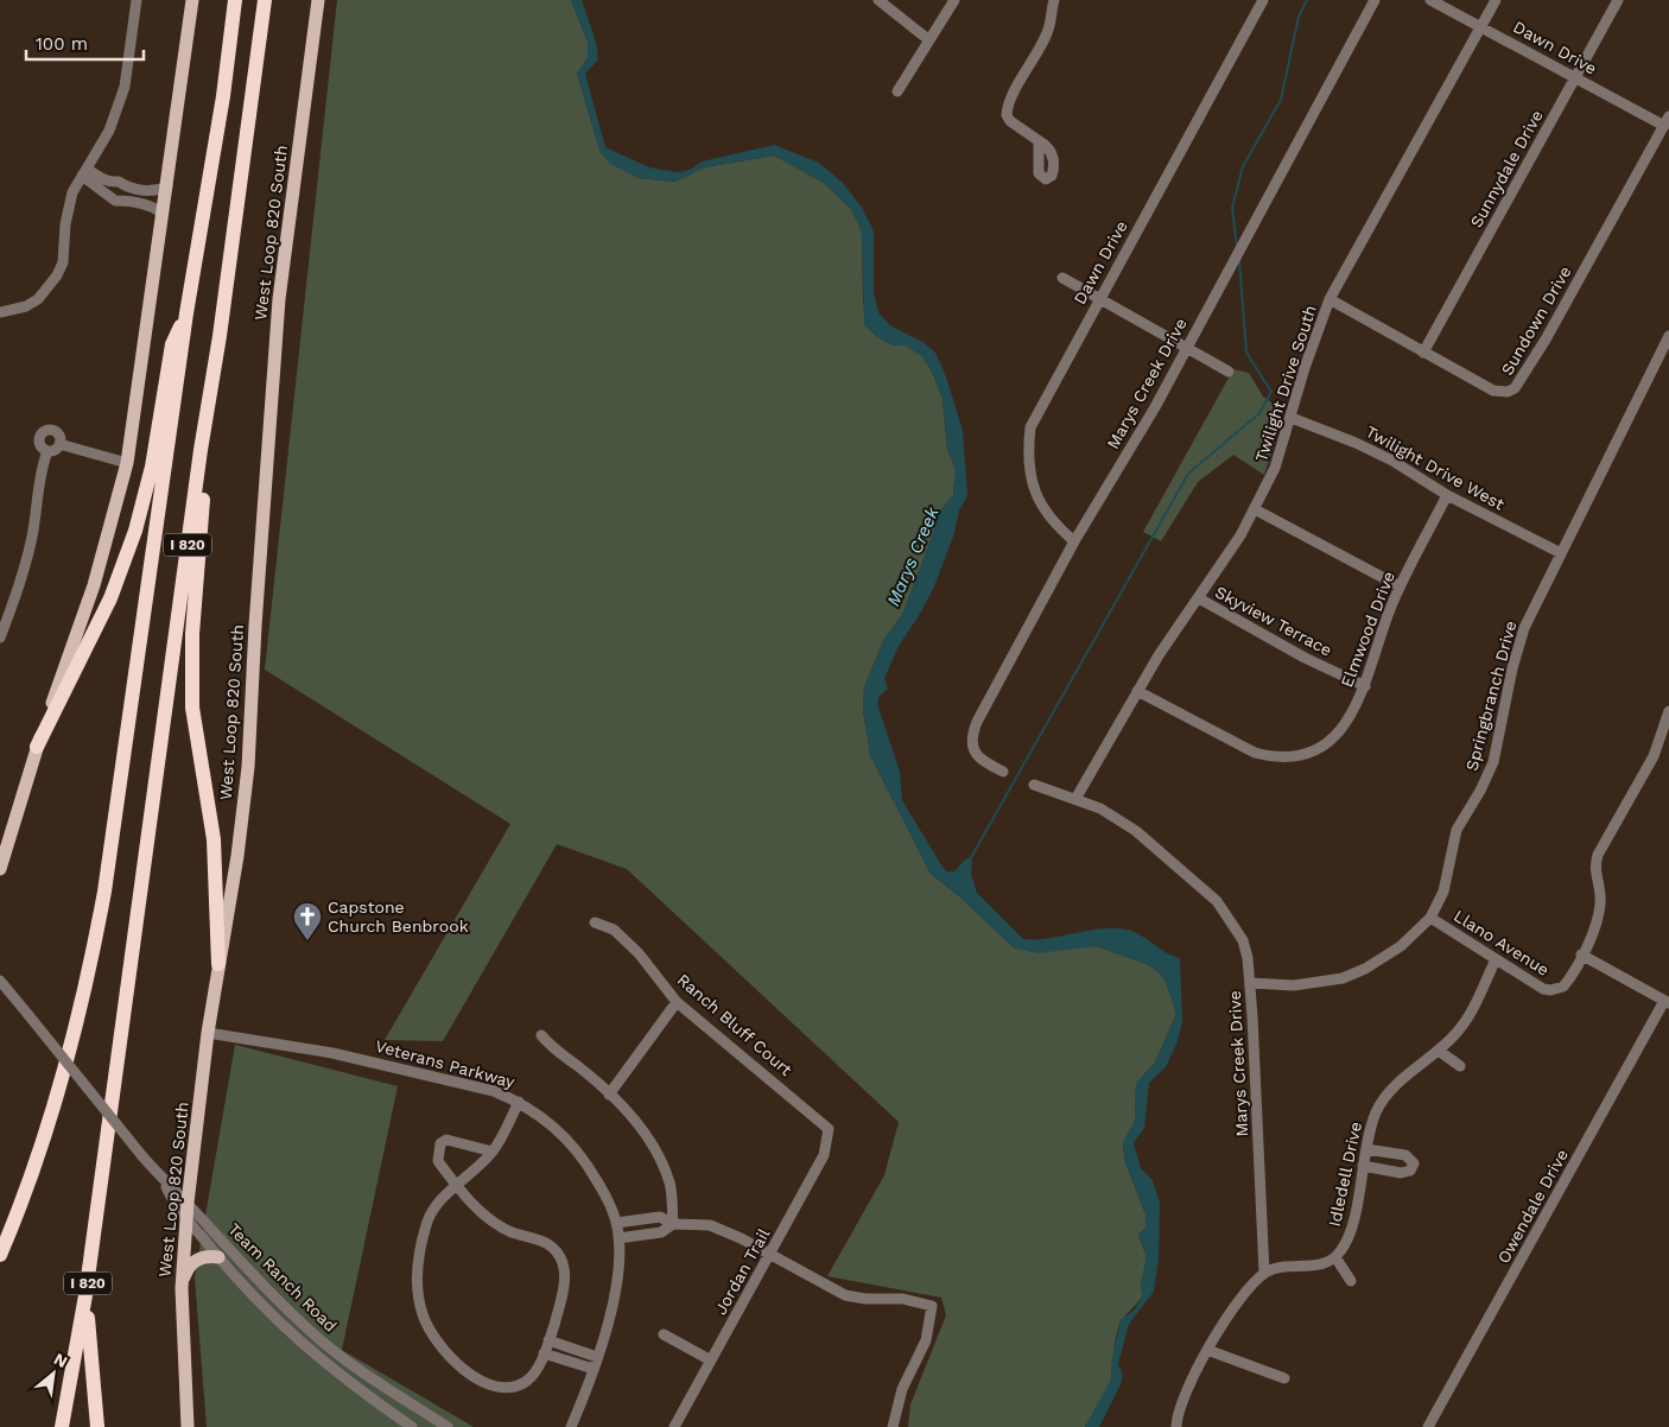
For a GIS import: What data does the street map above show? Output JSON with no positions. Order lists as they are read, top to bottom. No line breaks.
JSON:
{"streets":{"highway":["I 820"],"main road":["West Loop 820 South"],"street":["Dawn Drive","Sunnydale Drive","Sundown Drive","Marys Creek Drive","Twilight Drive South","Twilight Drive West","Skyview Terrace","Elmwood Drive","Springbranch Drive","Llano Avenue","Ranch Bluff Court","Veterans Parkway","Idledell Drive","Owendale Drive","Jordan Trail","Team Ranch Road"]},"crossings":[["Dawn Drive","Sunnydale Drive"],["Dawn Drive","Sundown Drive"],["Dawn Drive","Marys Creek Drive"],["Dawn Drive","Twilight Drive South"],["Sunnydale Drive","Sundown Drive"],["West Loop 820 South","Veterans Parkway"],["West Loop 820 South","Team Ranch Road"],["Sundown Drive","Twilight Drive South"],["Marys Creek Drive","Twilight Drive South"],["Marys Creek Drive","Springbranch Drive"],["Twilight Drive South","Twilight Drive West"],["Twilight Drive South","Skyview Terrace"],["Twilight Drive South","Elmwood Drive"],["Twilight Drive West","Elmwood Drive"],["Twilight Drive West","Springbranch Drive"],["Skyview Terrace","Elmwood Drive"],["Springbranch Drive","Llano Avenue"],["Llano Avenue","Idledell Drive"],["Ranch Bluff Court","Jordan Trail"]],"water":["Marys Creek"],"places":{"church":["Capstone Church Benbrook"]},"scale_bar":"100 m","north":"top right"}
